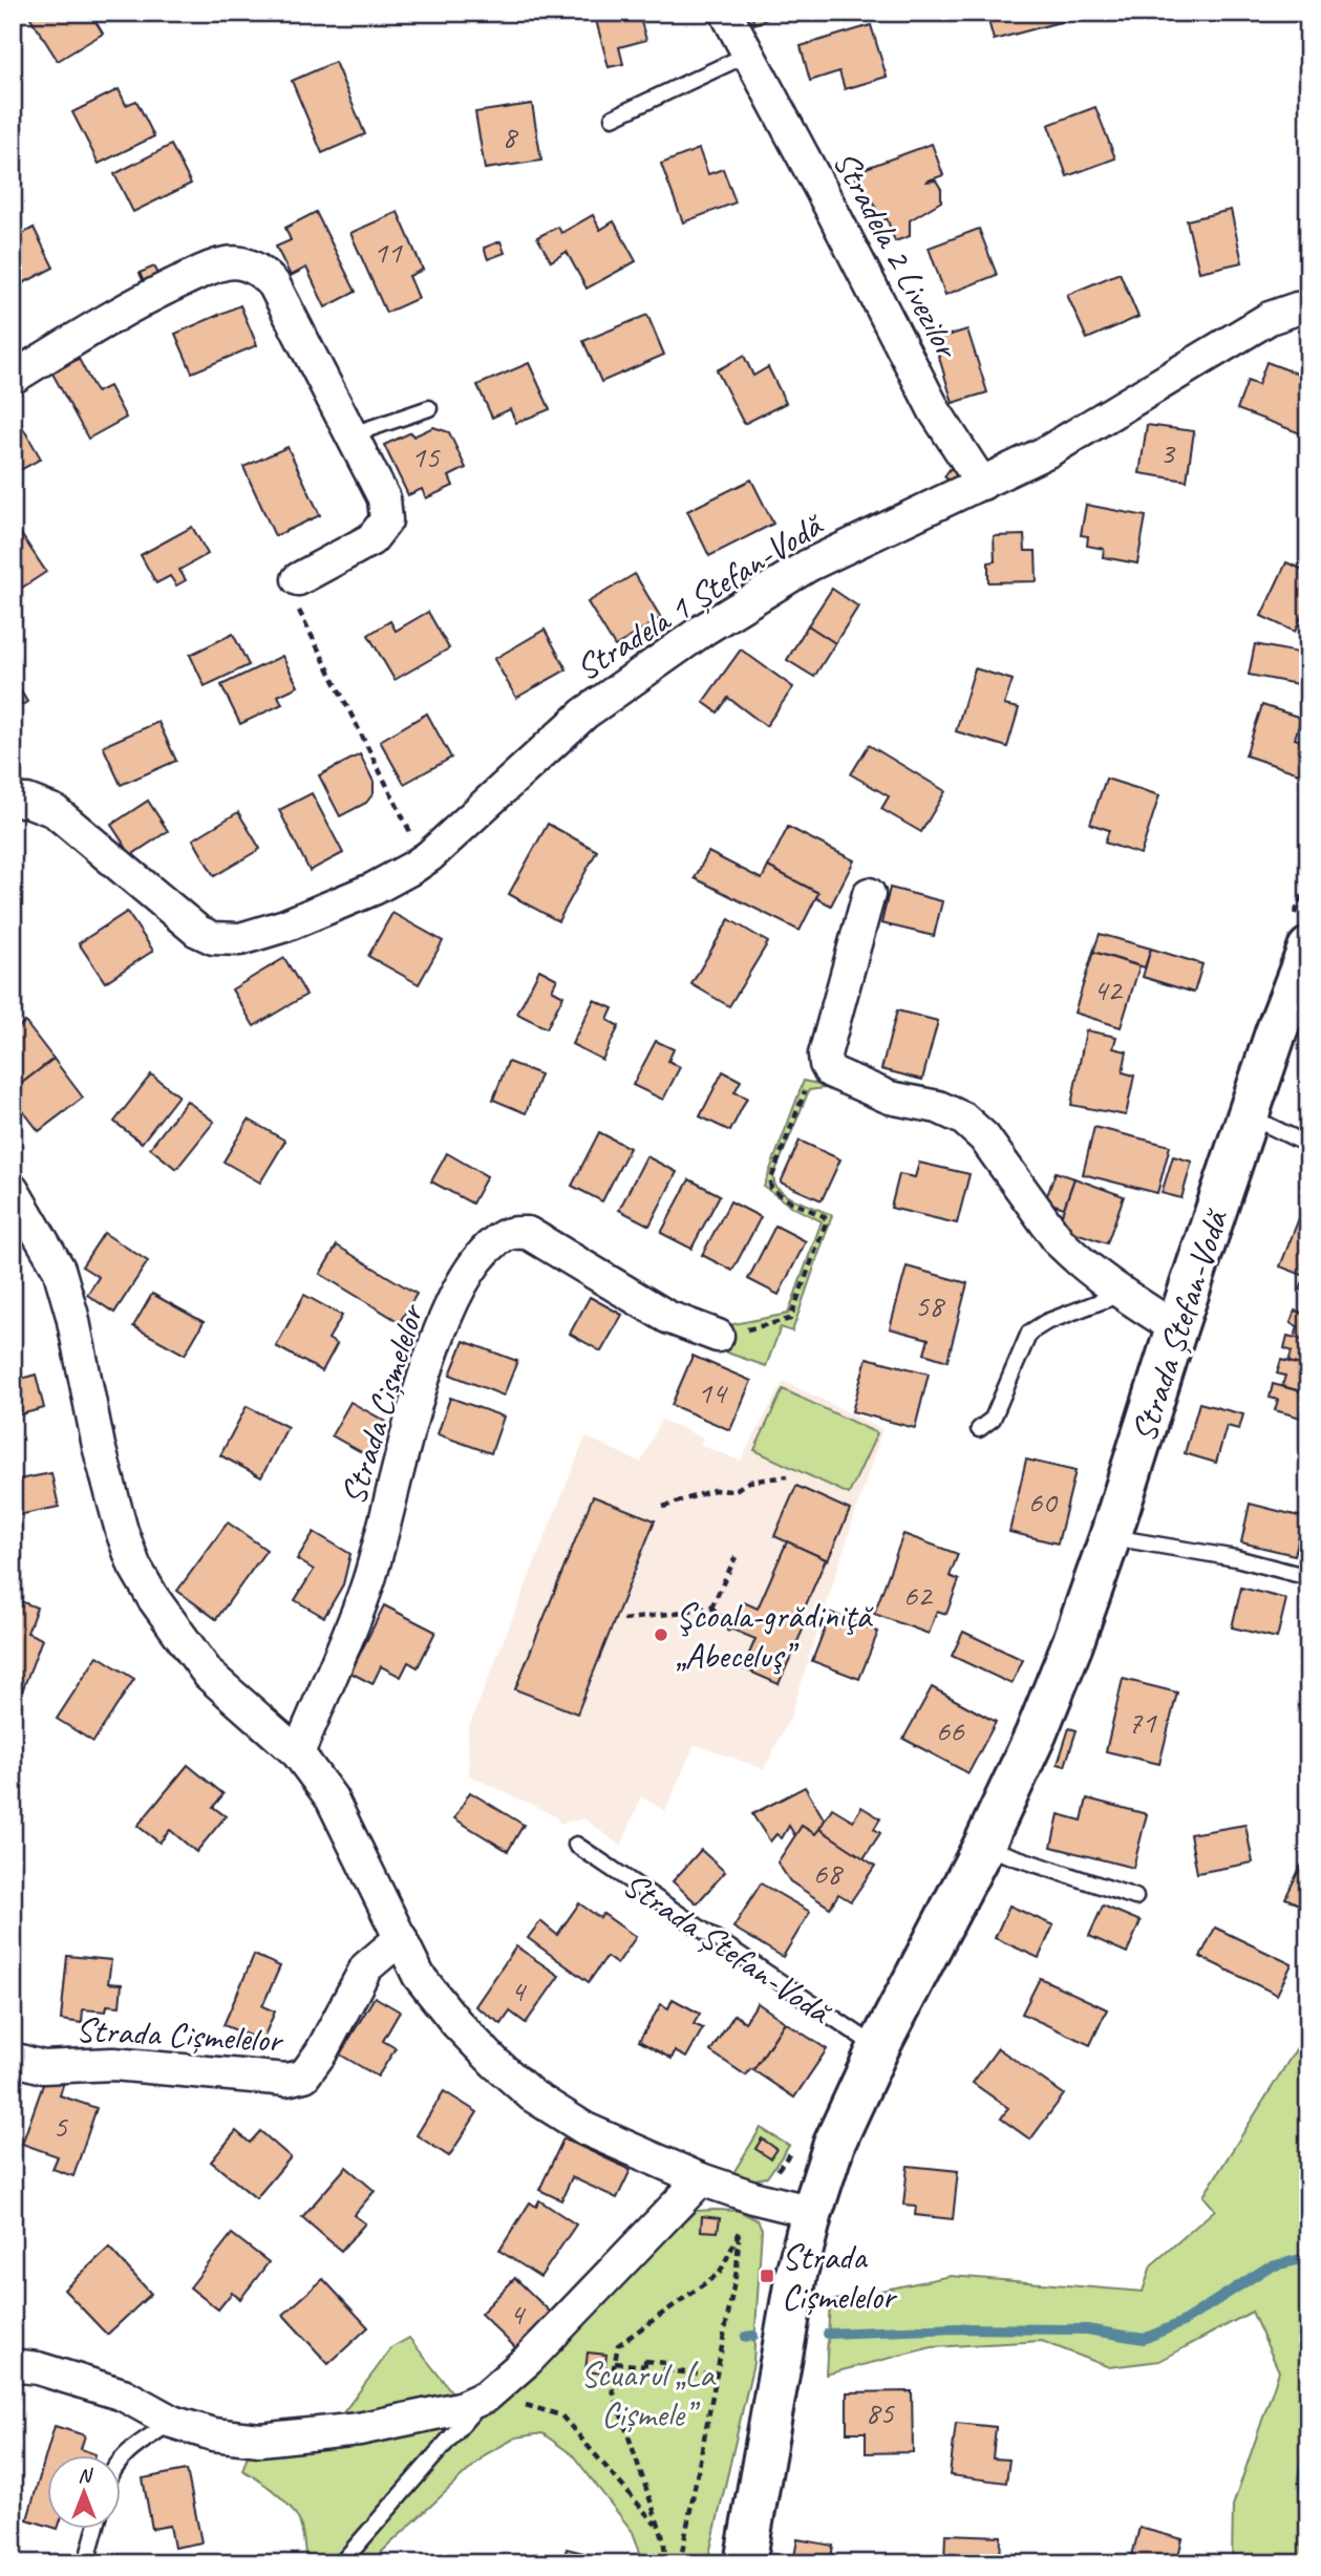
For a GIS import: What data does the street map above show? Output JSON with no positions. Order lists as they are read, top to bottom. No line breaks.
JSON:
{"streets":{"street":["Stradela 2 Livezilor","Stradela 1 Ștefan-Vodă","Strada Ștefan-Vodă","Strada Cișmelelor"]},"crossings":[["Stradela 2 Livezilor","Stradela 1 Ștefan-Vodă"]],"parks":["Scuarul „La Cișmele”"],"places":{"other":["Şcoala-grădiniţă „Abeceluş”"],"transit":["Strada Cișmelelor"]},"house_numbers":["8","11","3","15","42","58","14","60","62","71","66","68","4","5","4","85"],"north":"top"}
